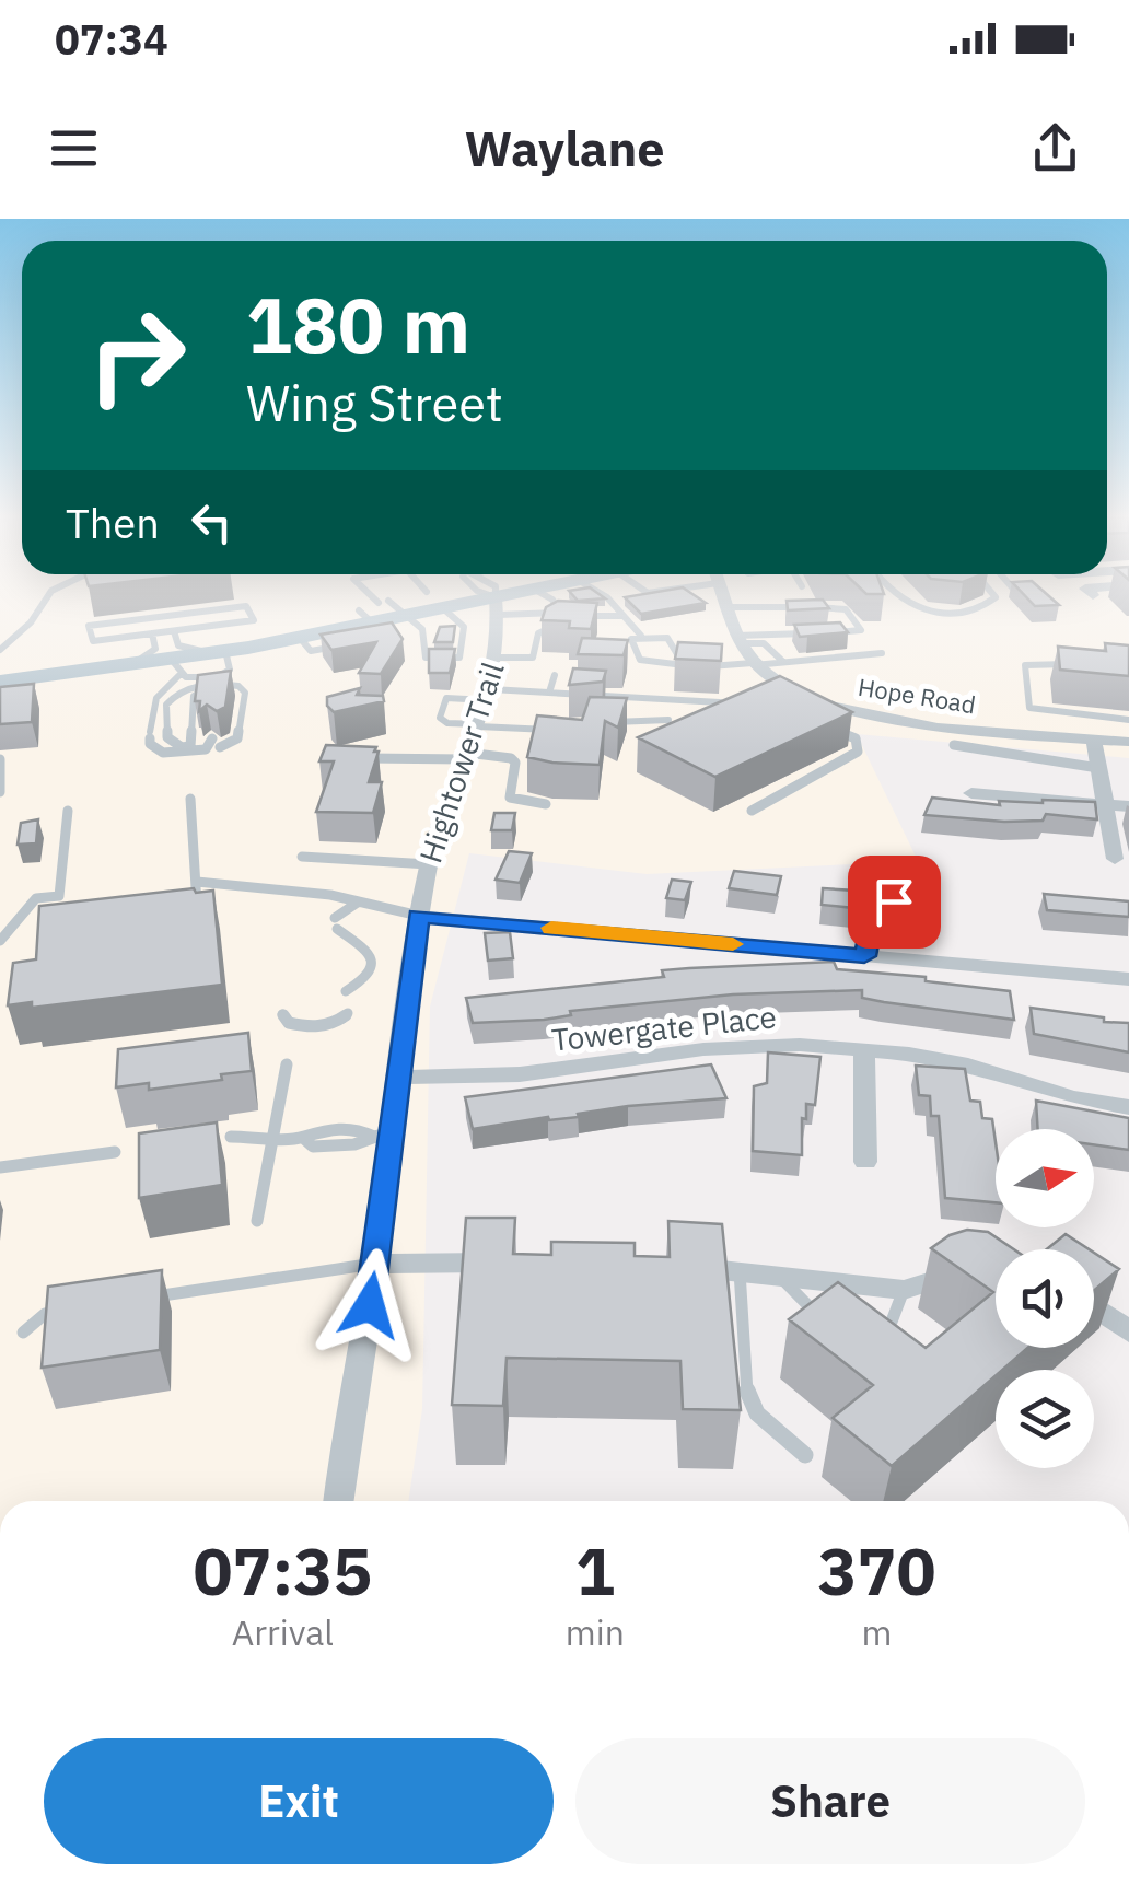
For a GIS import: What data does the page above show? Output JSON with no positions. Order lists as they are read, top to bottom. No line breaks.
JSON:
{"streets":{"street":["Hope Road","Hightower Trail","Towergate Place"]},"crossings":[["Hightower Trail","Towergate Place"]],"north":"right","page":{"status":"07:34","header":"Waylane","turn":["180 m","Wing Street"],"then":"Then","eta":["07:35","Arrival","1","min","370","m"],"buttons":["Exit","Share"]}}
